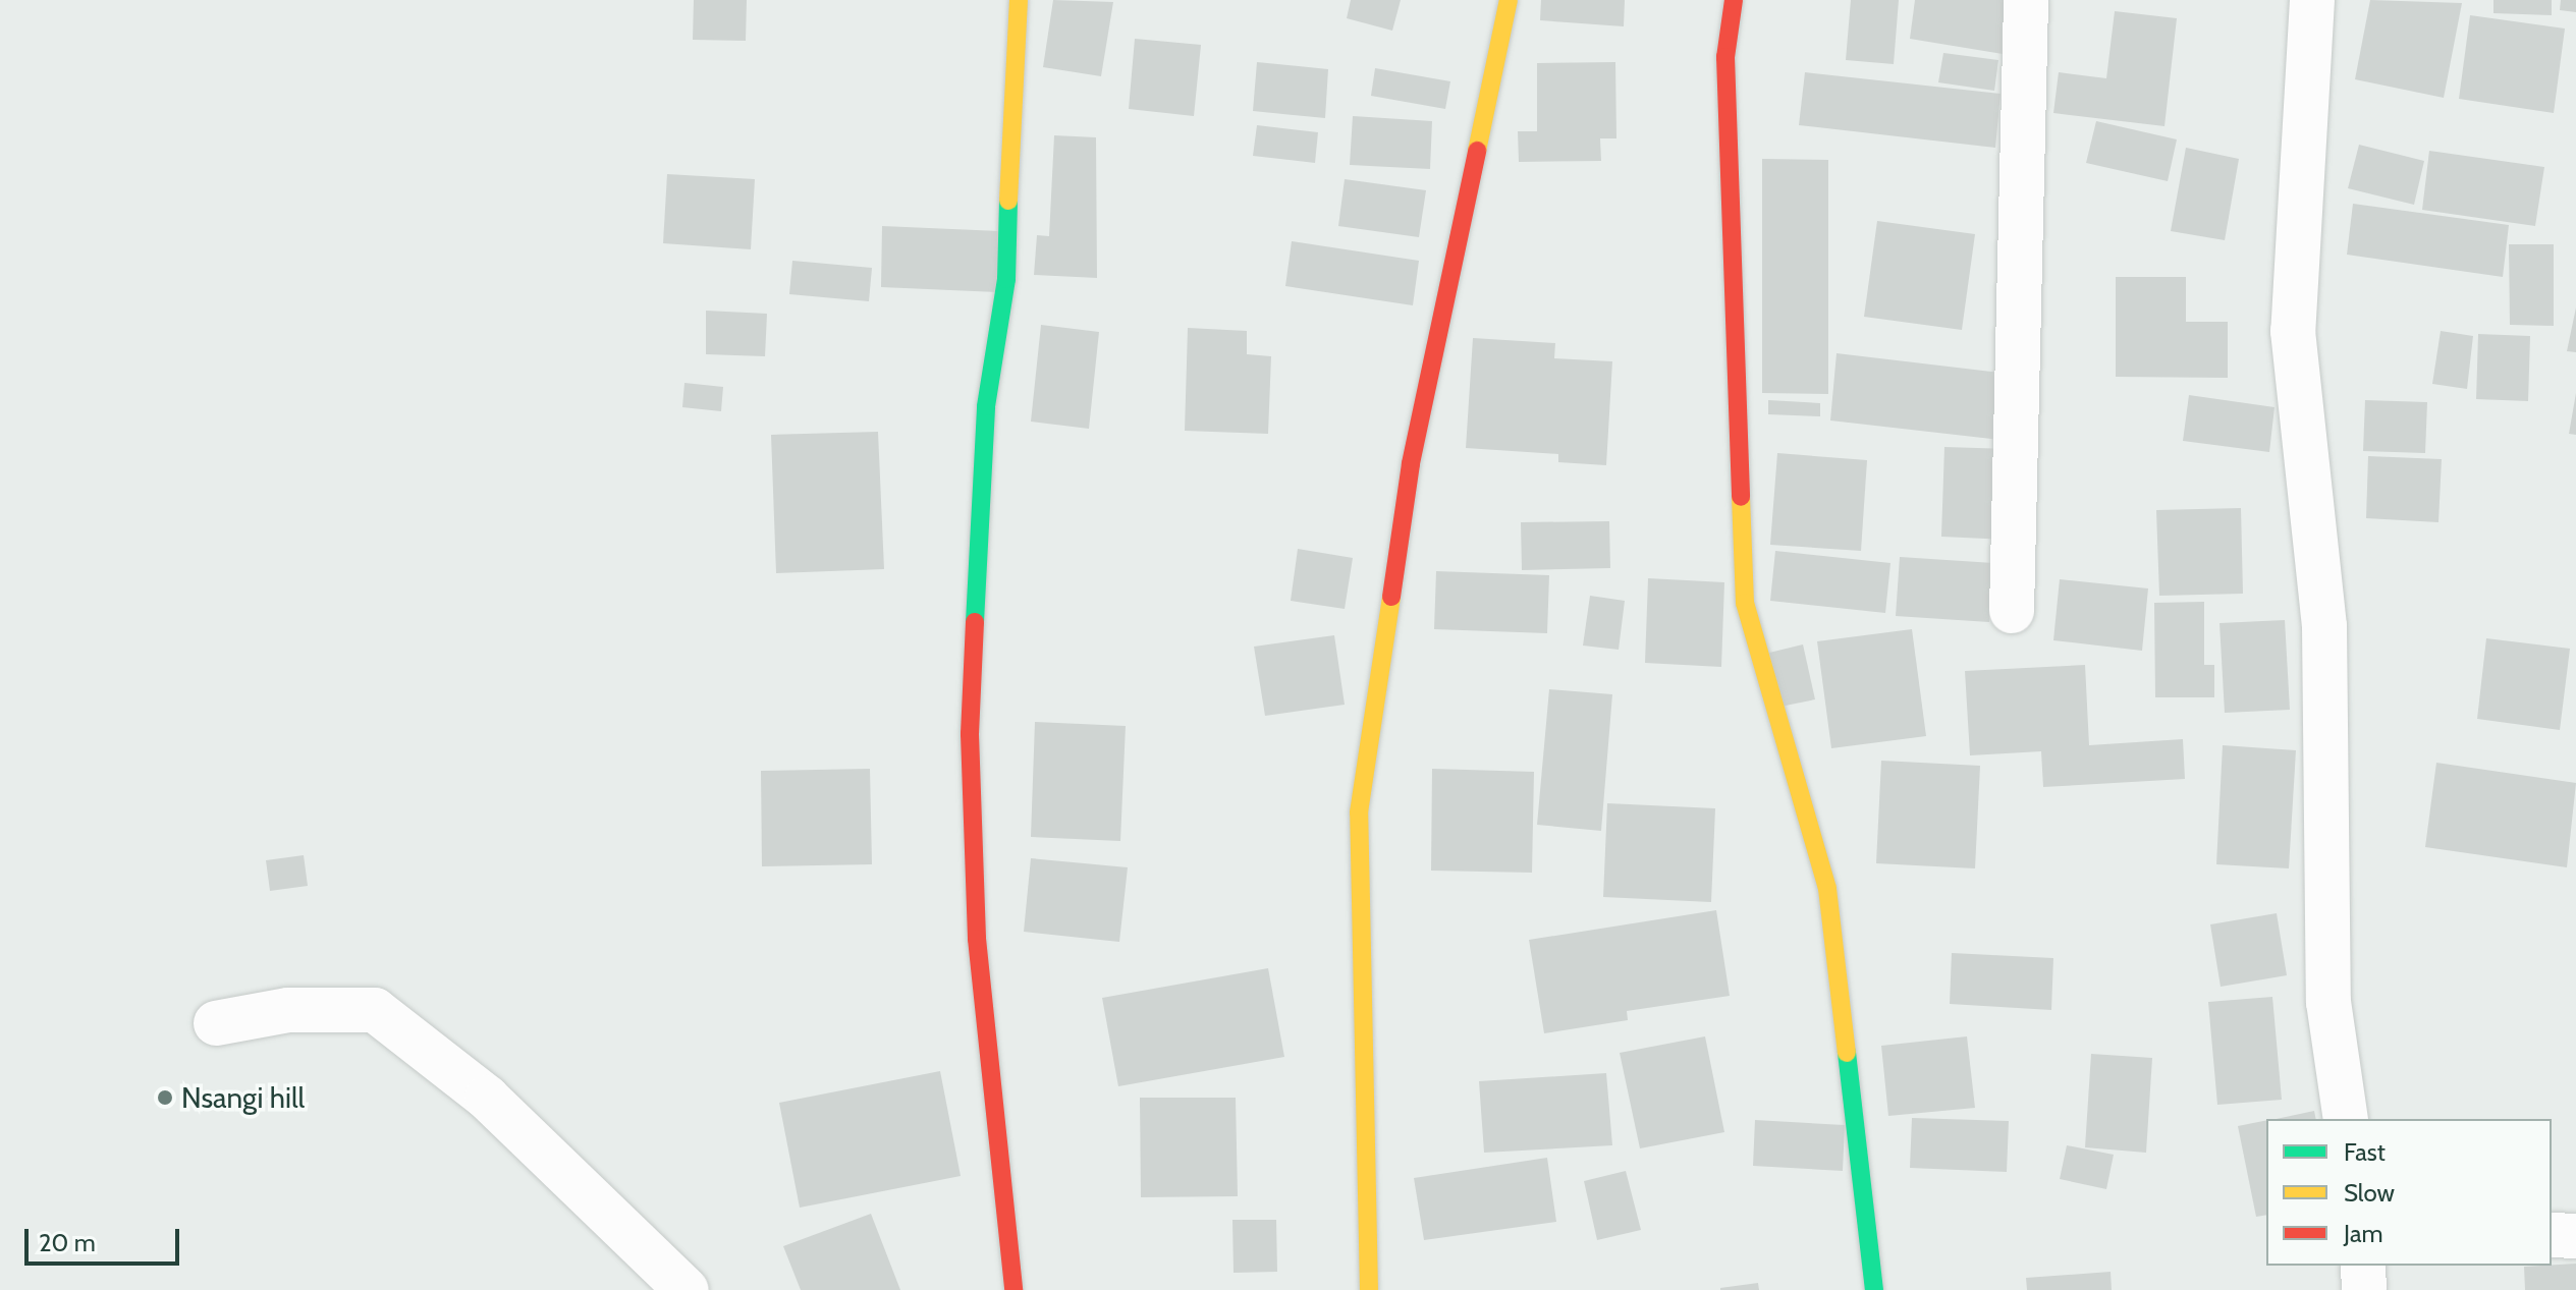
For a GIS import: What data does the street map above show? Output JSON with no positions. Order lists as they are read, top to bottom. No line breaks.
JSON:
{"places":["Nsangi hill"],"legend":["Fast","Slow","Jam"],"scale_bar":"20 m"}
